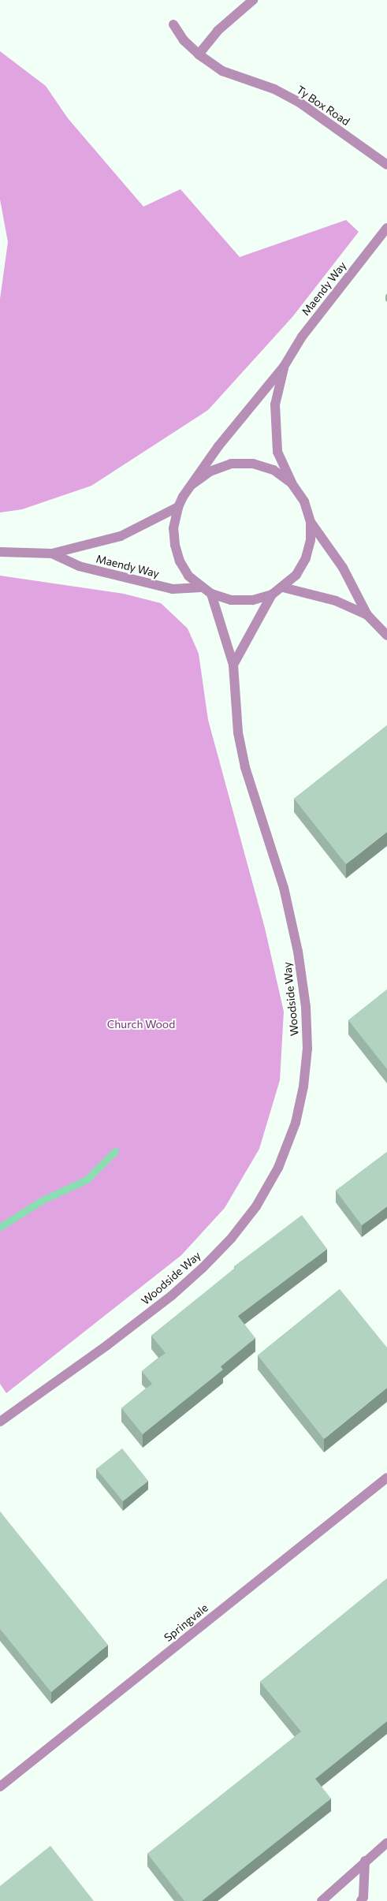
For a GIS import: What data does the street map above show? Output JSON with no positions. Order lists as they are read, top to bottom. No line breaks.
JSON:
{"streets":{"street":["Ty Box Road","Maendy Way","Woodside Way","Springvale"]},"crossings":[["Maendy Way","Woodside Way"]],"parks":["Church Wood"]}
